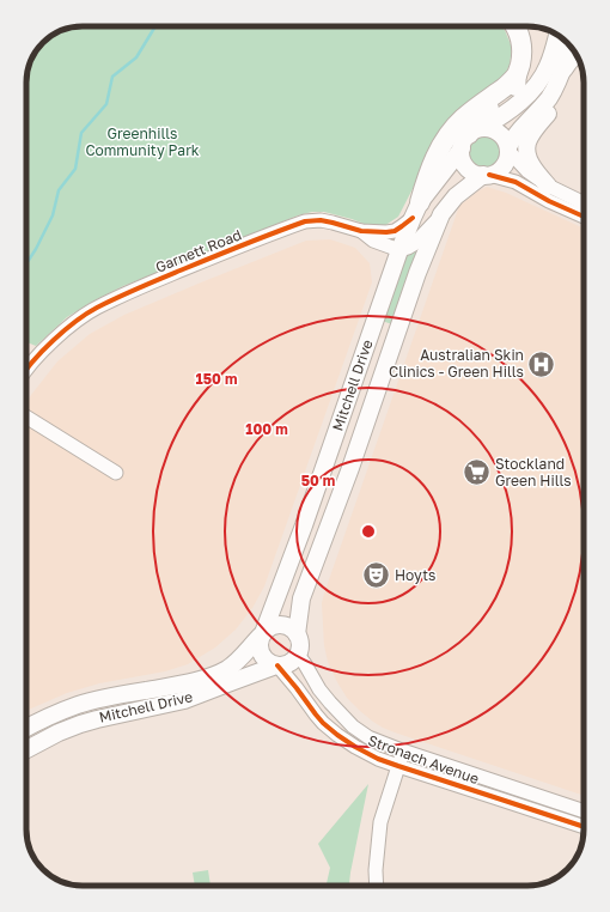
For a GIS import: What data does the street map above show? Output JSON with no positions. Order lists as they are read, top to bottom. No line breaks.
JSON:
{"streets":{"main road":["Mitchell Drive"],"street":["Garnett Road","Stronach Avenue"]},"crossings":[["Garnett Road","Mitchell Drive"],["Mitchell Drive","Stronach Avenue"]],"parks":["Greenhills Community Park"],"places":{"hospital":["Australian Skin Clinics - Green Hills"],"supermarket":["Stockland Green Hills"],"theatre":["Hoyts"]},"rings":["150 m","100 m","50 m"]}
